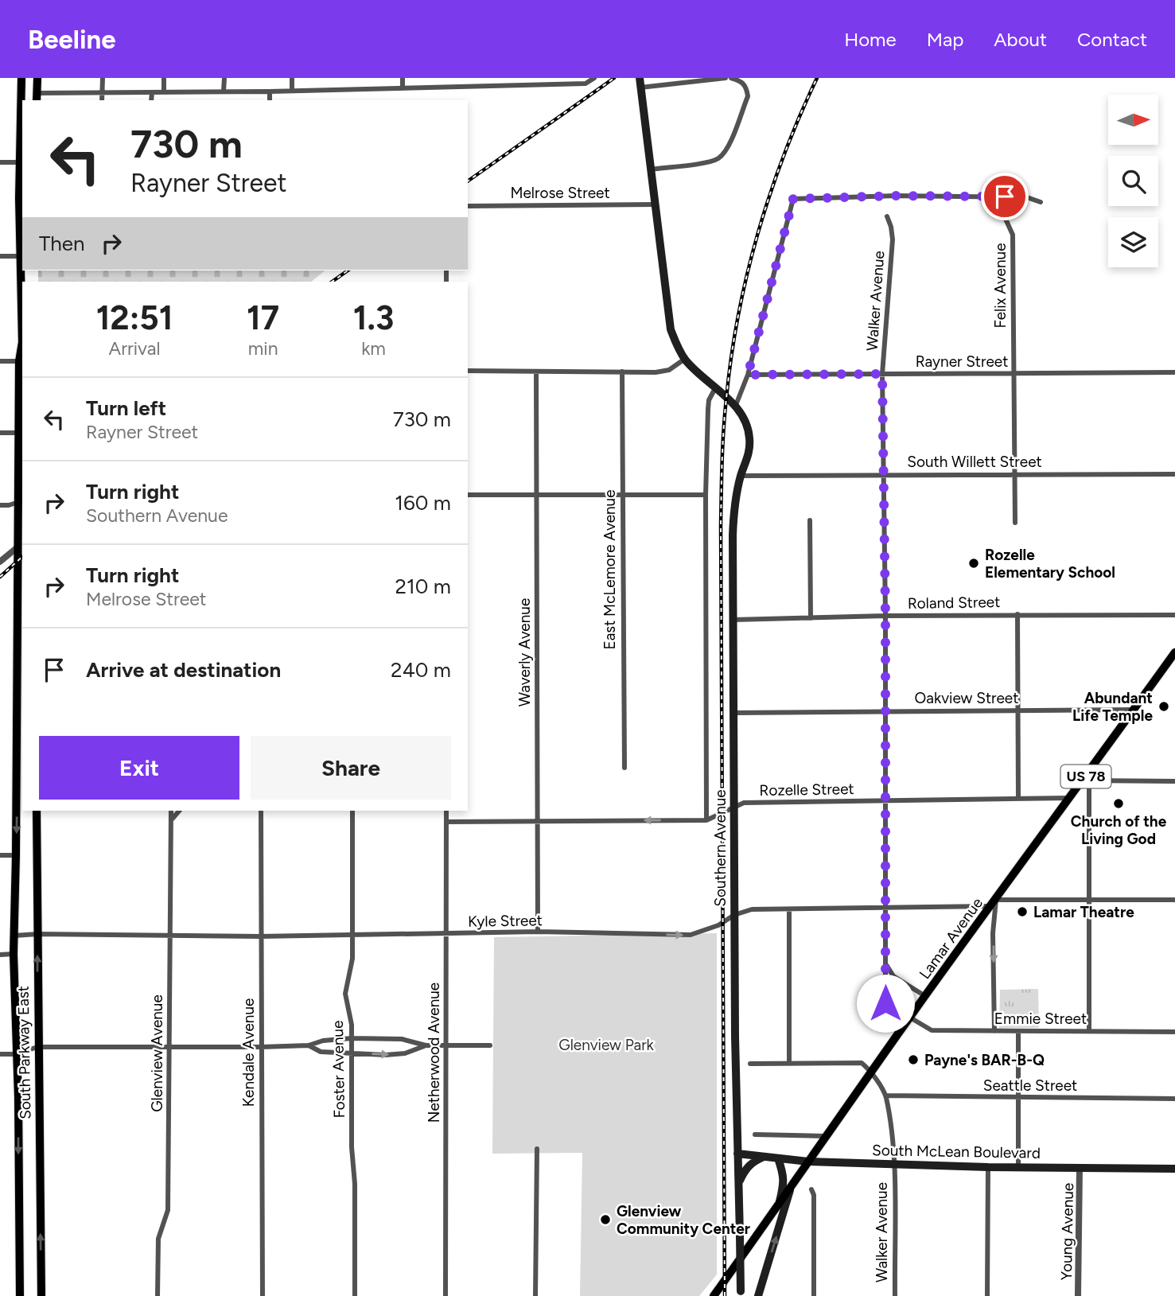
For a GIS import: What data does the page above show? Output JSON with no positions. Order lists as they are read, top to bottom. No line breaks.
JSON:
{"streets":{"main road":["US 78","Southern Avenue","Lamar Avenue","South Parkway East","South McLean Boulevard"],"street":["Melrose Street","Felix Avenue","Walker Avenue","Rayner Street","South Willett Street","East McLemore Avenue","Roland Street","Waverly Avenue","Oakview Street","Rozelle Street","Kyle Street","Emmie Street","Kendale Avenue","Netherwood Avenue","Glenview Avenue","Foster Avenue","Seattle Street","Young Avenue"]},"crossings":[["Felix Avenue","Rayner Street"],["Felix Avenue","South Willett Street"],["Walker Avenue","Rayner Street"],["Walker Avenue","South Willett Street"],["Walker Avenue","Roland Street"],["Walker Avenue","Oakview Street"],["Walker Avenue","Rozelle Street"],["Walker Avenue","Kyle Street"],["Walker Avenue","Lamar Avenue"],["Walker Avenue","Seattle Street"],["Walker Avenue","South McLean Boulevard"],["South Willett Street","Southern Avenue"],["Roland Street","Southern Avenue"],["Waverly Avenue","Rozelle Street"],["Waverly Avenue","Kyle Street"],["Oakview Street","Southern Avenue"],["Oakview Street","Lamar Avenue"],["Rozelle Street","Southern Avenue"],["Rozelle Street","Lamar Avenue"],["Rozelle Street","Netherwood Avenue"],["Southern Avenue","Kyle Street"],["Southern Avenue","South McLean Boulevard"],["Kyle Street","Lamar Avenue"],["Kyle Street","South Parkway East"],["Kyle Street","Kendale Avenue"],["Kyle Street","Netherwood Avenue"],["Kyle Street","Glenview Avenue"],["Kyle Street","Foster Avenue"],["Lamar Avenue","Emmie Street"],["Lamar Avenue","South McLean Boulevard"],["South McLean Boulevard","Young Avenue"]],"parks":["Glenview Park"],"places":["Rozelle Elementary School","Abundant Life Temple","Church of the Living God","Lamar Theatre","Payne's BAR-B-Q","Glenview Community Center"],"north":"right","page":{"header":"Beeline","nav":["Home","Map","About","Contact"],"turn":["730 m","Rayner Street"],"then":"Then","eta":["12:51","Arrival","17","min","1.3","km"],"list":[{"name":"Turn left","note":"Rayner Street","value":"730 m"},{"name":"Turn right","note":"Southern Avenue","value":"160 m"},{"name":"Turn right","note":"Melrose Street","value":"210 m"},{"name":"Arrive at destination","value":"240 m"}],"buttons":["Exit","Share"]}}
